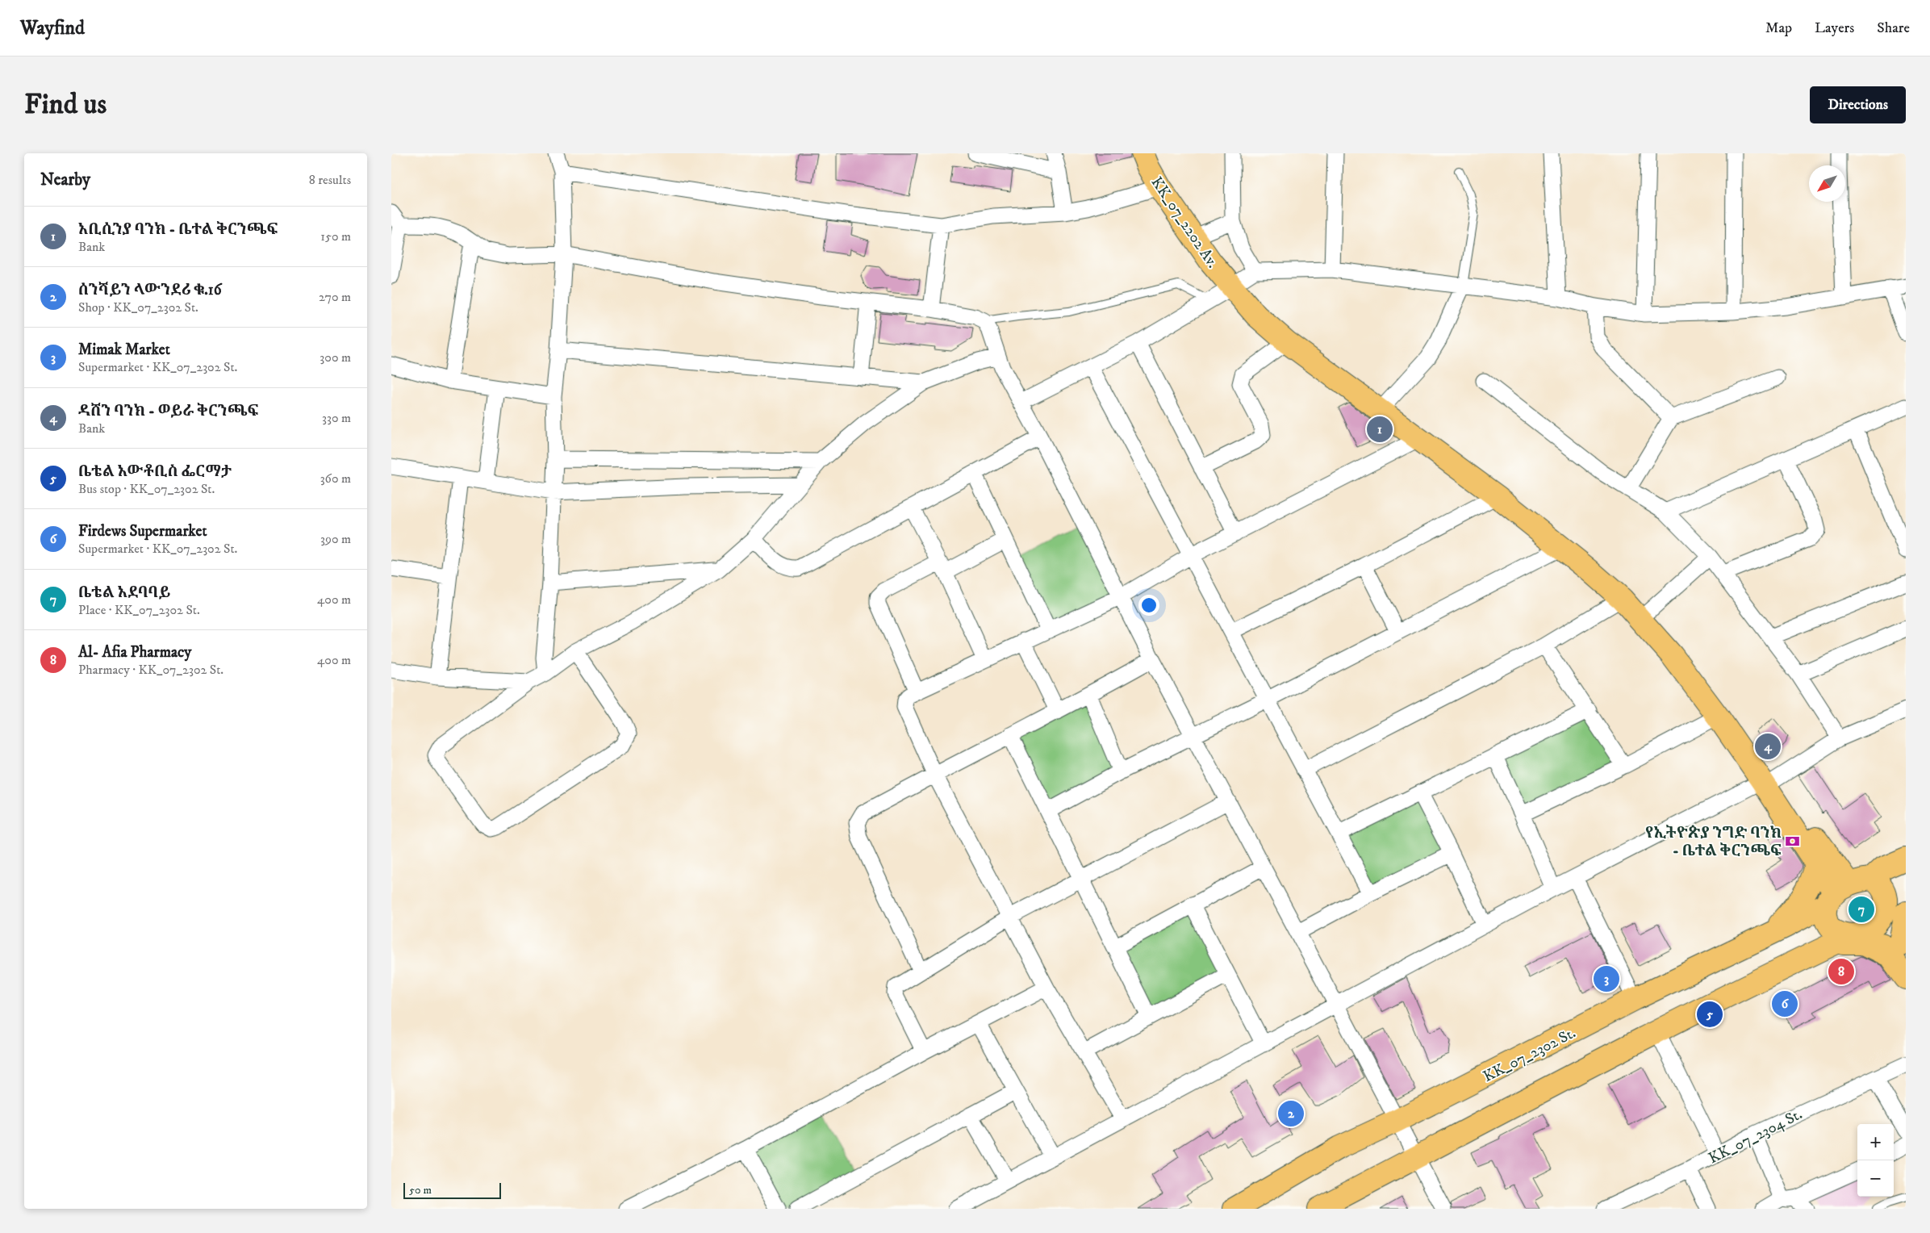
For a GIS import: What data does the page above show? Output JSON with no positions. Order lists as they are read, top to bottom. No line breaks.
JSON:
{"streets":{"main road":["KK_07_2202 Av.","KK_07_2302 St."],"street":["KK_07_2304 St."]},"places":{"bank":["የኢትዮጵያ ንግድ ባንክ - ቤተል ቅርንጫፍ"]},"scale_bar":"50 m","north":"bottom left","page":{"header":"Wayfind","nav":["Map","Layers","Share"],"buttons":"Directions","title":"Find us","heading":["Nearby","8 results"],"list":[{"mark":"1","name":"አቢሲንያ ባንክ - ቤተል ቅርንጫፍ","note":"Bank","value":"150 m"},{"mark":"2","name":"ሰንሻይን ላውንደሪ ቁ.16","note":"Shop · KK_07_2302 St.","value":"270 m"},{"mark":"3","name":"Mimak Market","note":"Supermarket · KK_07_2302 St.","value":"300 m"},{"mark":"4","name":"ዳሸን ባንክ - ወይራ ቅርንጫፍ","note":"Bank","value":"330 m"},{"mark":"5","name":"ቤቴል አውቶቢስ ፌርማታ","note":"Bus stop · KK_07_2302 St.","value":"360 m"},{"mark":"6","name":"Firdews Supermarket","note":"Supermarket · KK_07_2302 St.","value":"390 m"},{"mark":"7","name":"ቤቴል አደባባይ","note":"Place · KK_07_2302 St.","value":"400 m"},{"mark":"8","name":"Al- Afia Pharmacy","note":"Pharmacy · KK_07_2302 St.","value":"400 m"}],"pins":["1","4","7","8","3","6","5","2"],"map_buttons":["+","−"],"scale":"50 m"}}
